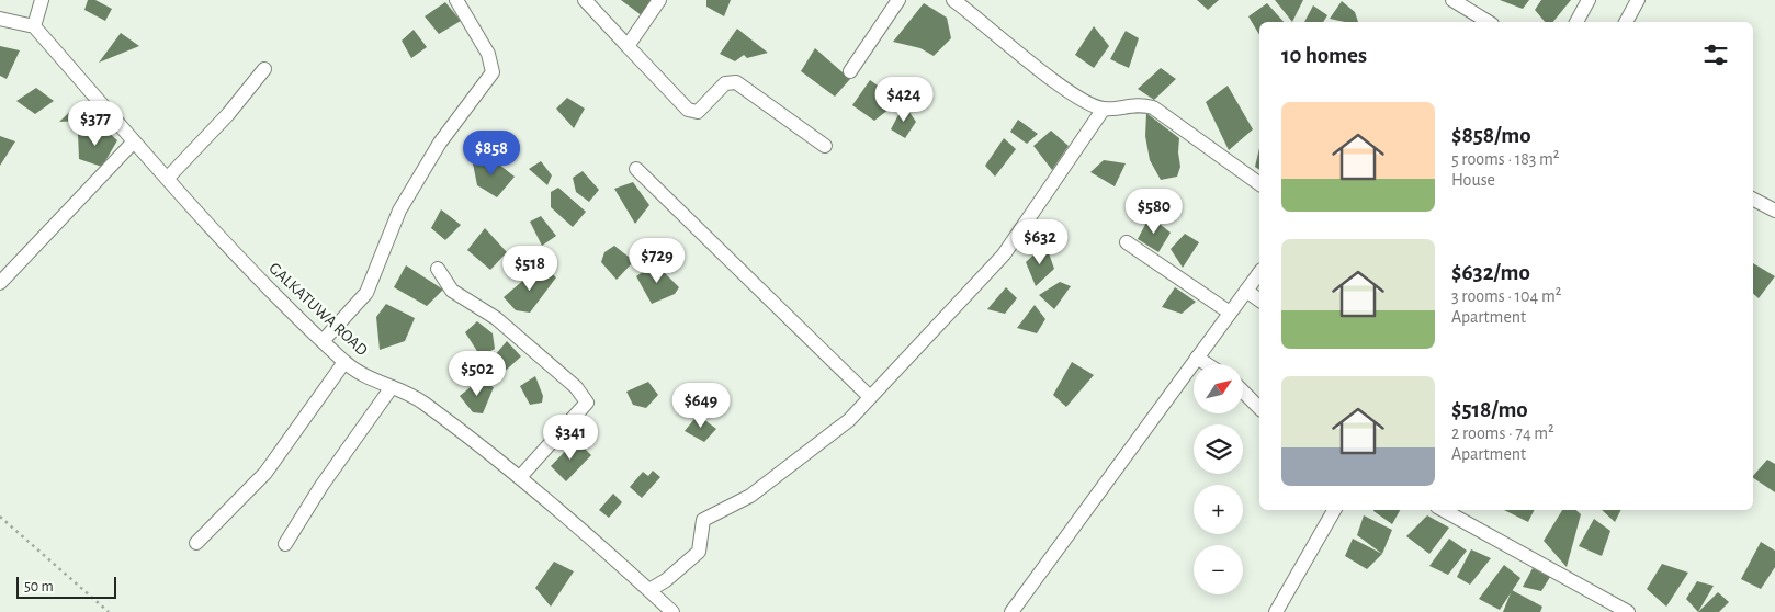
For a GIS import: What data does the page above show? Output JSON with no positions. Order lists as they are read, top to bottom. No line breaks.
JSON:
{"streets":{"street":["GALKATUWA ROAD"]},"scale_bar":"50 m","north":"top right","page":{"heading":"10 homes","price":["$424","$377","$858","$580","$632","$729","$518","$502","$649","$341"],"list":[{"name":"$858/mo","note":"5 rooms · 183 m² · House"},{"name":"$632/mo","note":"3 rooms · 104 m² · Apartment"},{"name":"$518/mo","note":"2 rooms · 74 m² · Apartment"}],"map_buttons":["+","−"],"scale":"50 m"}}
